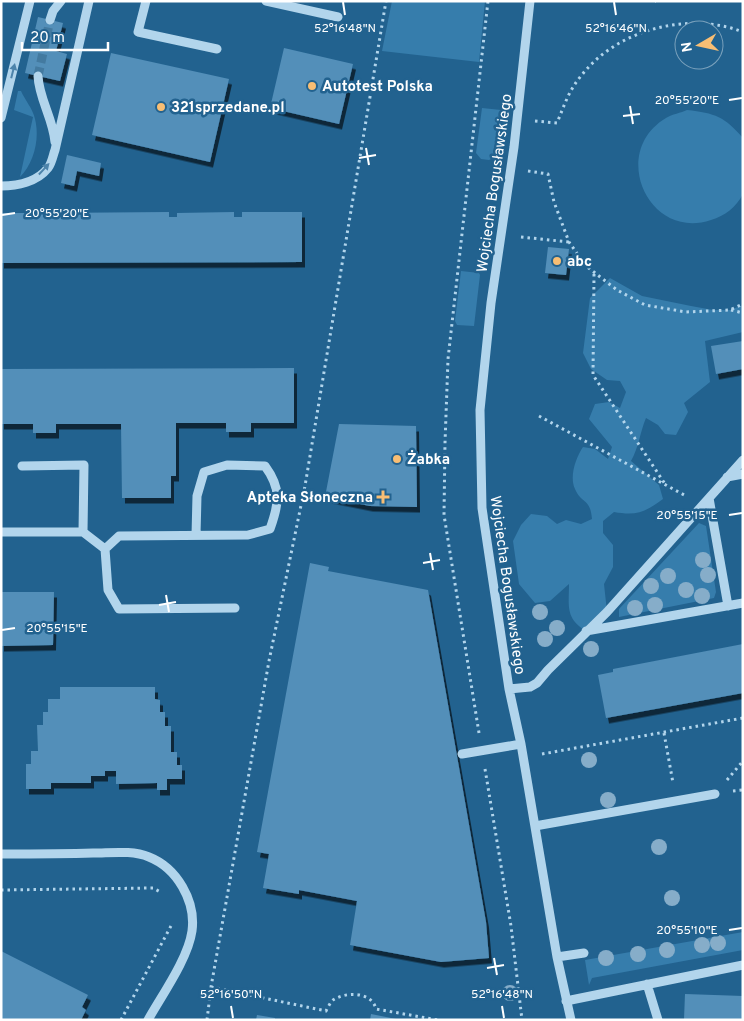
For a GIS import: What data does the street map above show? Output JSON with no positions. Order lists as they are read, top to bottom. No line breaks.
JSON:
{"streets":{"street":["Wojciecha Bogusławskiego"]},"places":{"other":["Autotest Polska","321sprzedane.pl","abc","Żabka"],"health":["Apteka Słoneczna"]},"scale_bar":"20 m","north":"left","coordinates":["52°16'48\"N","52°16'46\"N","20°55'20\"E","20°55'15\"E","20°55'10\"E","52°16'50\"N"]}
